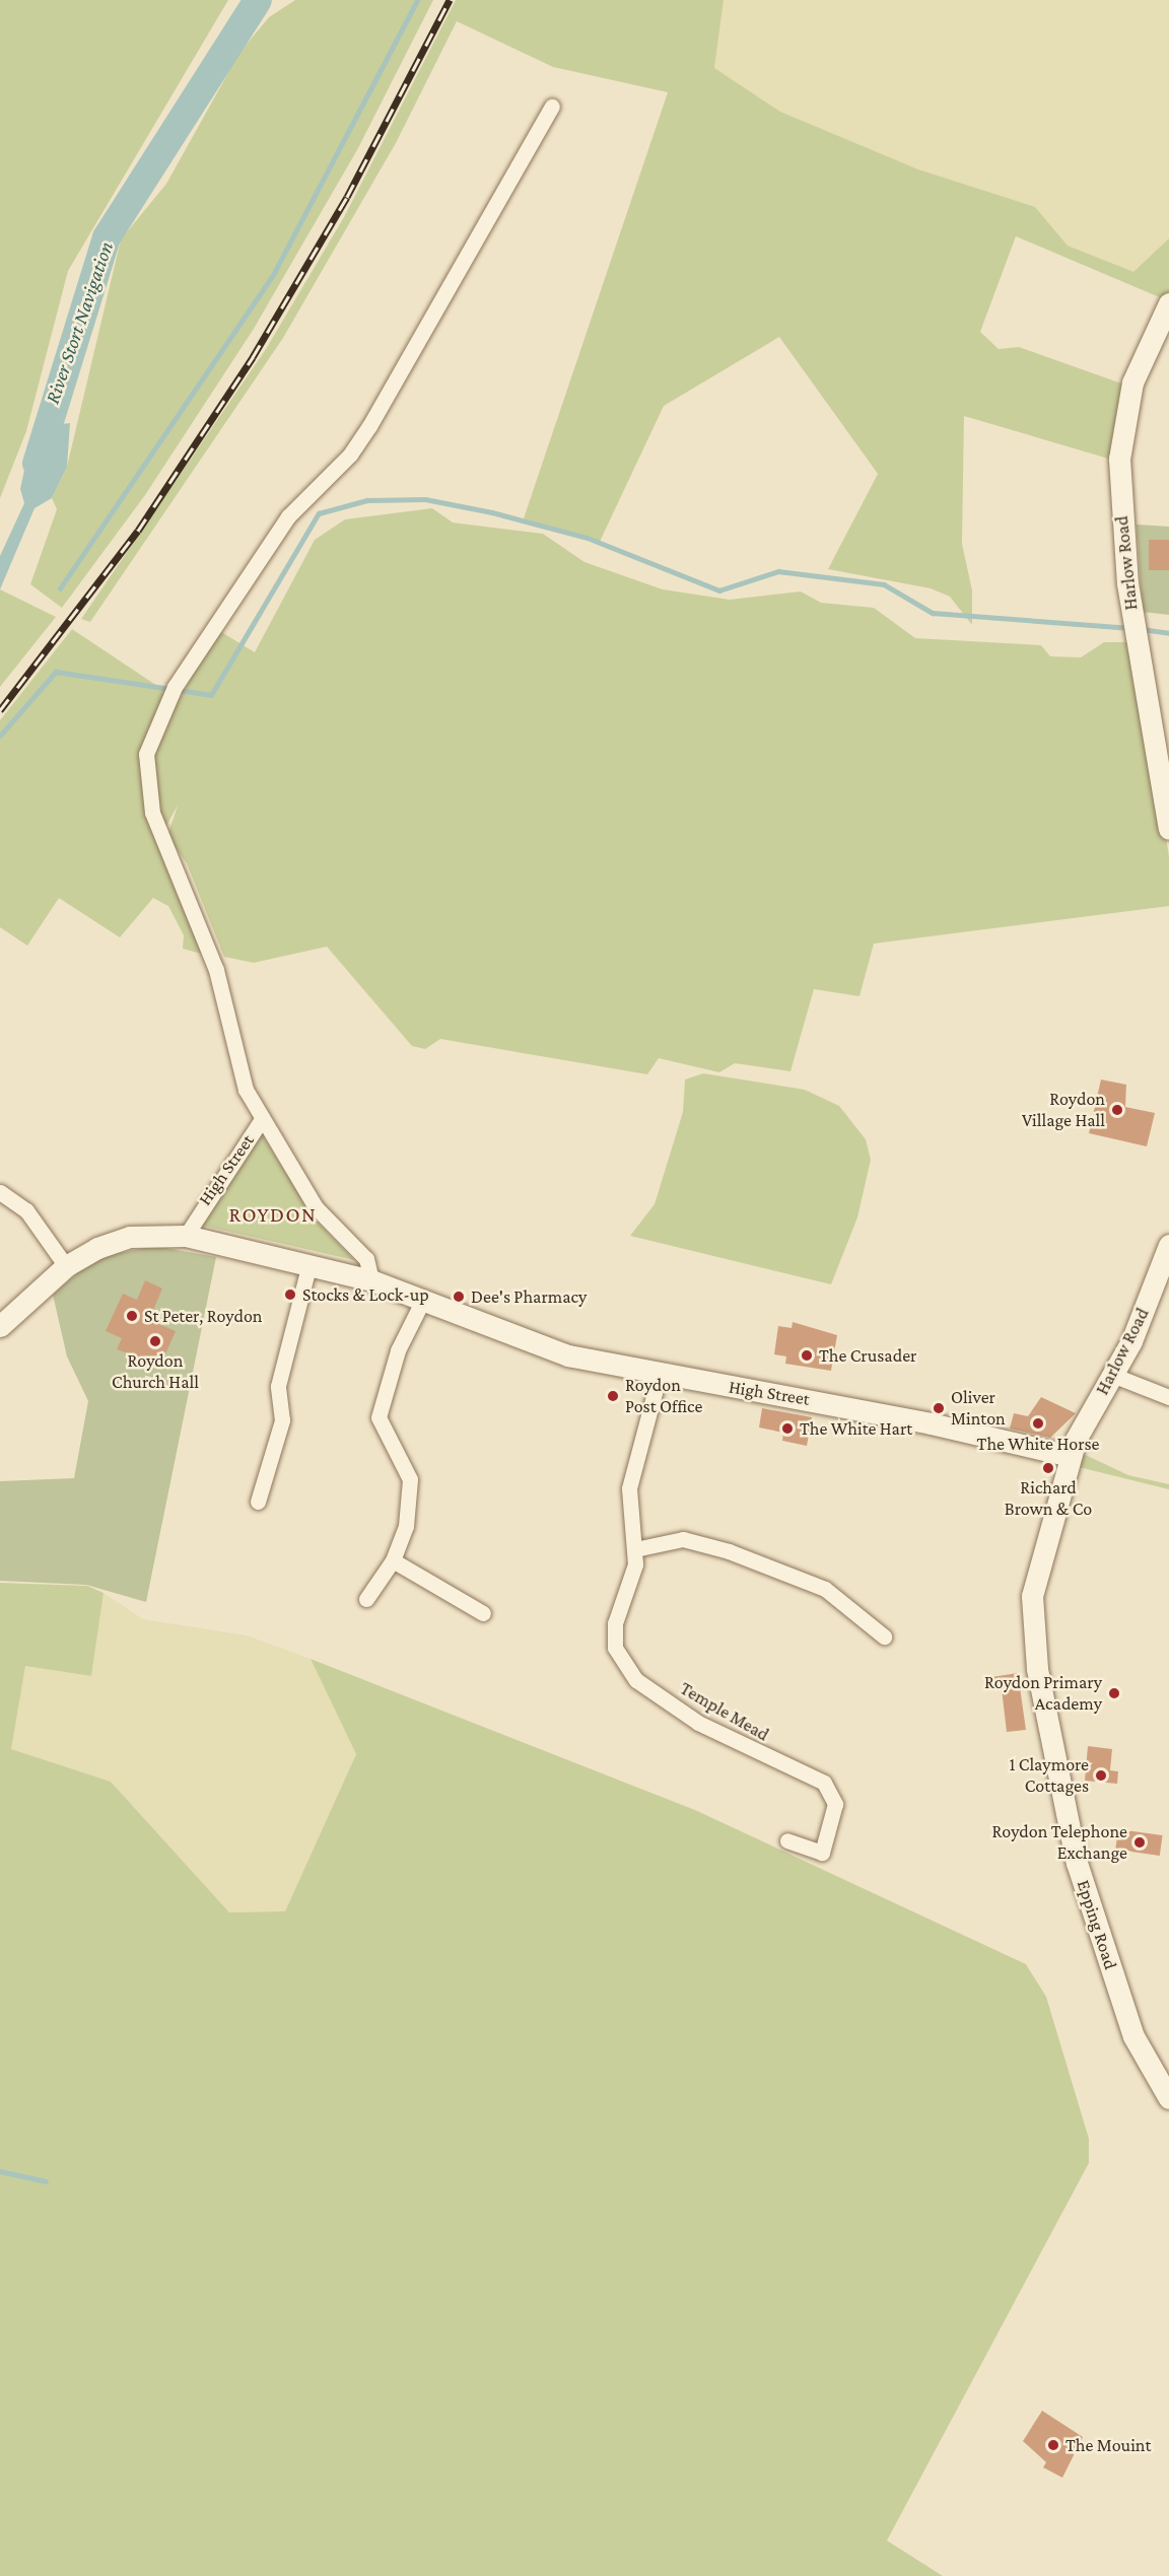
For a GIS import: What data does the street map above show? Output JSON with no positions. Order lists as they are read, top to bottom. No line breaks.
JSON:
{"streets":{"main road":["Harlow Road","High Street","Epping Road"],"street":["Temple Mead"]},"crossings":[["Harlow Road","High Street"],["Harlow Road","Epping Road"],["High Street","Temple Mead"],["High Street","Epping Road"]],"districts":["ROYDON"],"water":["River Stort Navigation"],"places":["Roydon Village Hall","Stocks & Lock-up","Dee's Pharmacy","St Peter, Roydon","Roydon Church Hall","The Crusader","Roydon Post Office","Oliver Minton","The White Horse","The White Hart","Richard Brown & Co","Roydon Primary Academy","1 Claymore Cottages","Roydon Telephone Exchange","The Mouint"]}
